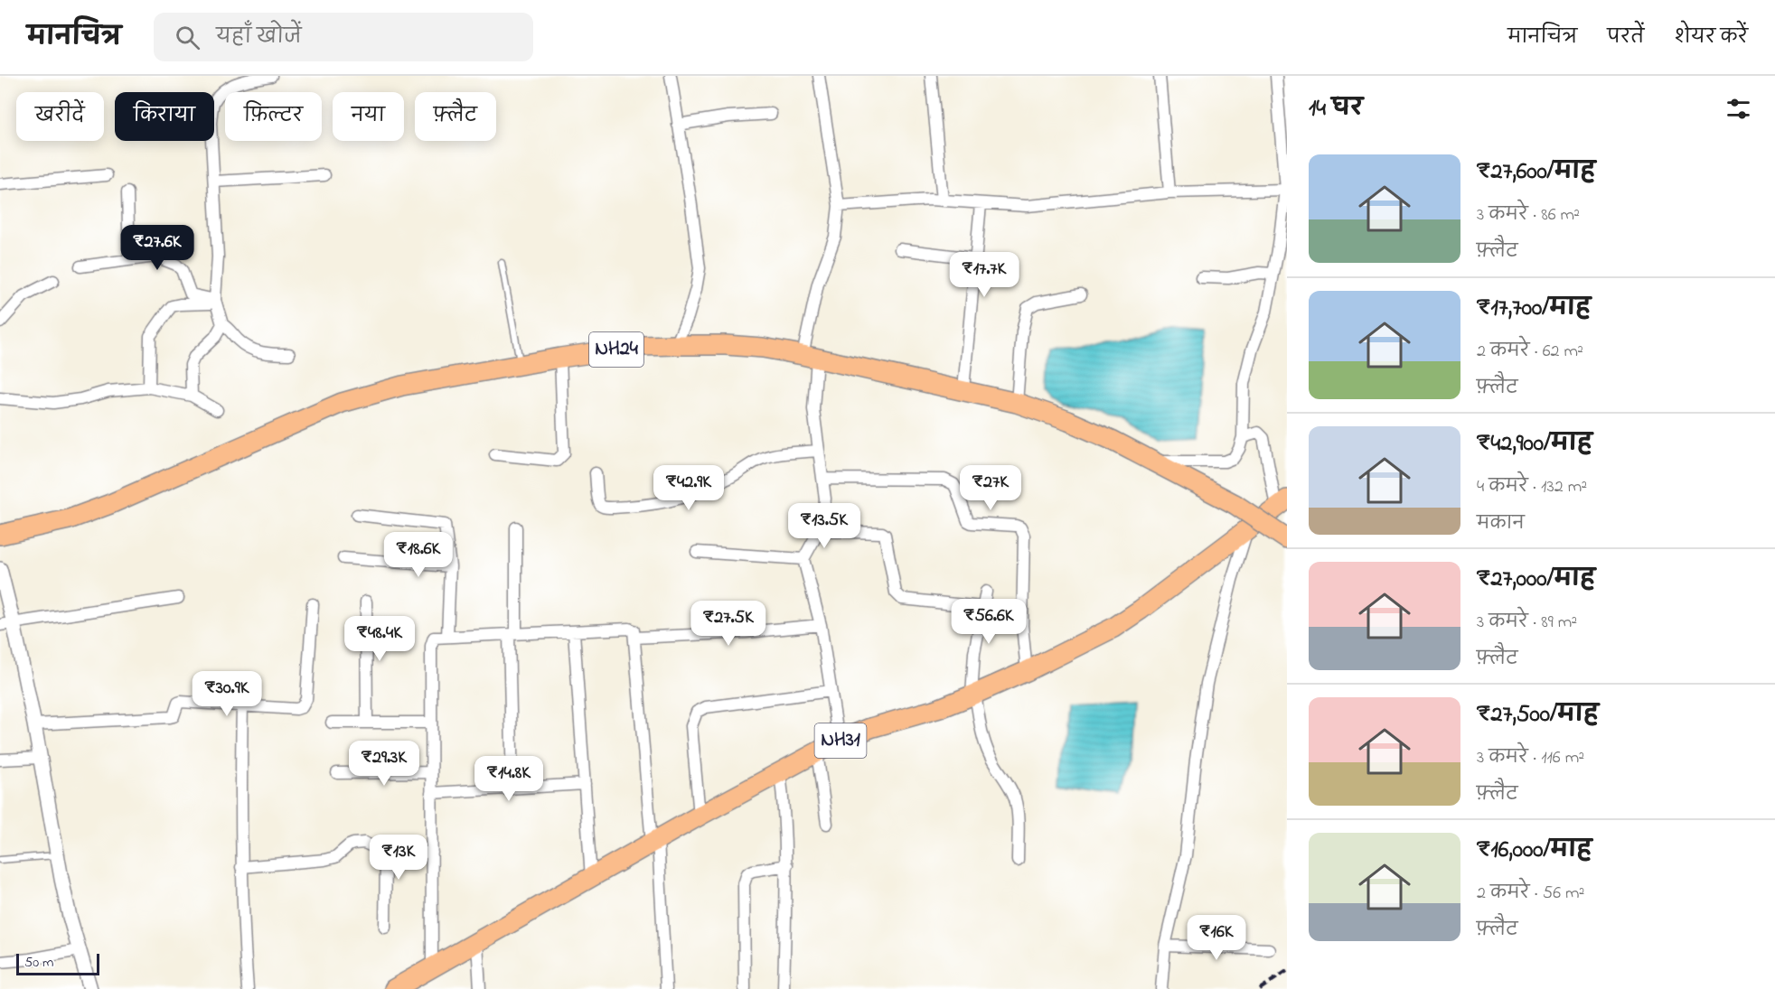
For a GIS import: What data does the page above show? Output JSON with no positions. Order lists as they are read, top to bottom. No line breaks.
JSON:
{"streets":{"highway":["NH24","NH31"]},"scale_bar":"50 m","page":{"header":"मानचित्र","search":"यहाँ खोजें","nav":["मानचित्र","परतें","शेयर करें"],"heading":"14 घर","chip":["खरीदें","किराया","फ़िल्टर","नया","फ़्लैट"],"list":[{"name":"₹27,600/माह","note":"3 कमरे · 86 m² · फ़्लैट"},{"name":"₹17,700/माह","note":"2 कमरे · 62 m² · फ़्लैट"},{"name":"₹42,900/माह","note":"4 कमरे · 132 m² · मकान"},{"name":"₹27,000/माह","note":"3 कमरे · 89 m² · फ़्लैट"},{"name":"₹27,500/माह","note":"3 कमरे · 116 m² · फ़्लैट"},{"name":"₹16,000/माह","note":"2 कमरे · 56 m² · फ़्लैट"}],"price":["₹27.6K","₹17.7K","₹42.9K","₹27K","₹13.5K","₹18.6K","₹56.6K","₹27.5K","₹48.4K","₹30.9K","₹29.3K","₹14.8K","₹13K","₹16K"],"scale":"50 m"}}
